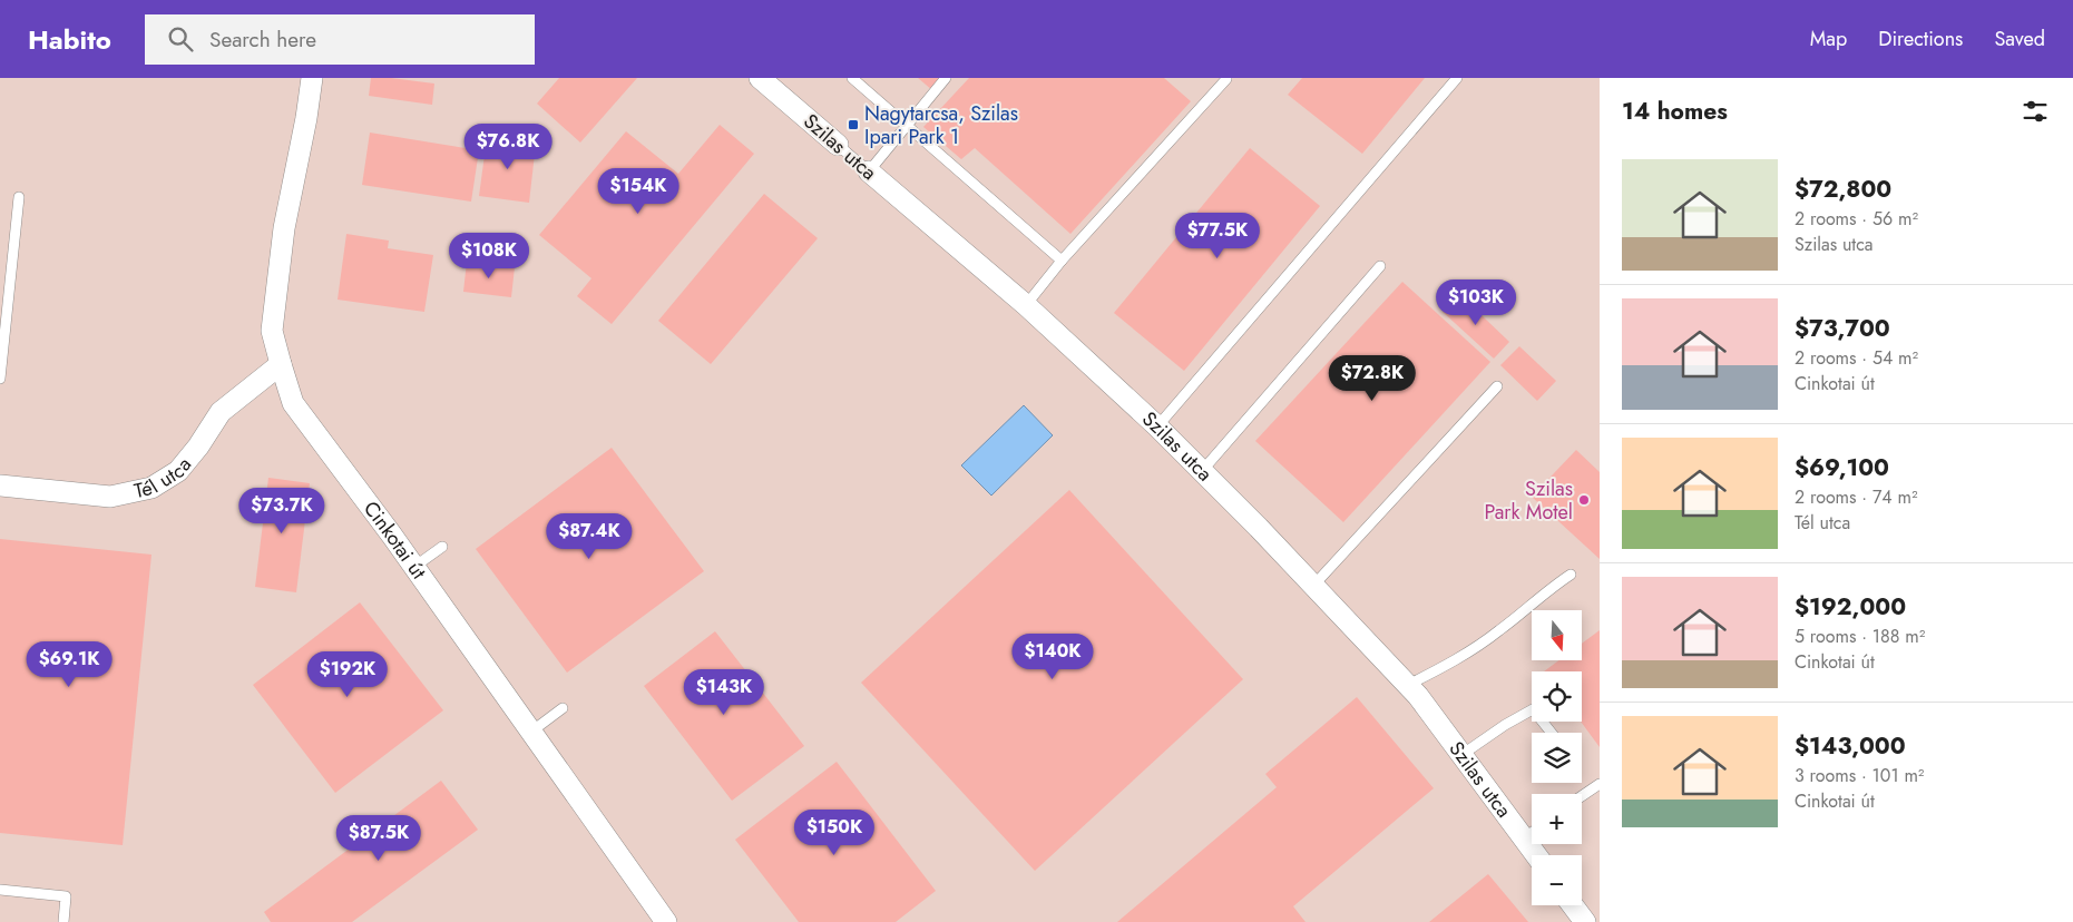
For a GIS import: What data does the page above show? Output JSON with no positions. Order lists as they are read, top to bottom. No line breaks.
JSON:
{"streets":{"street":["Szilas utca","Tél utca","Cinkotai út"]},"crossings":[["Tél utca","Cinkotai út"]],"places":{"transit":["Nagytarcsa, Szilas Ipari Park 1"],"other":["Szilas Park Motel"]},"north":"bottom","page":{"header":"Habito","search":"Search here","nav":["Map","Directions","Saved"],"heading":"14 homes","price":["$76.8K","$154K","$77.5K","$108K","$103K","$72.8K","$73.7K","$87.4K","$140K","$69.1K","$192K","$143K","$150K","$87.5K"],"list":[{"name":"$72,800","note":"2 rooms · 56 m² · Szilas utca"},{"name":"$73,700","note":"2 rooms · 54 m² · Cinkotai út"},{"name":"$69,100","note":"2 rooms · 74 m² · Tél utca"},{"name":"$192,000","note":"5 rooms · 188 m² · Cinkotai út"},{"name":"$143,000","note":"3 rooms · 101 m² · Cinkotai út"}],"map_buttons":["+","−"]}}
